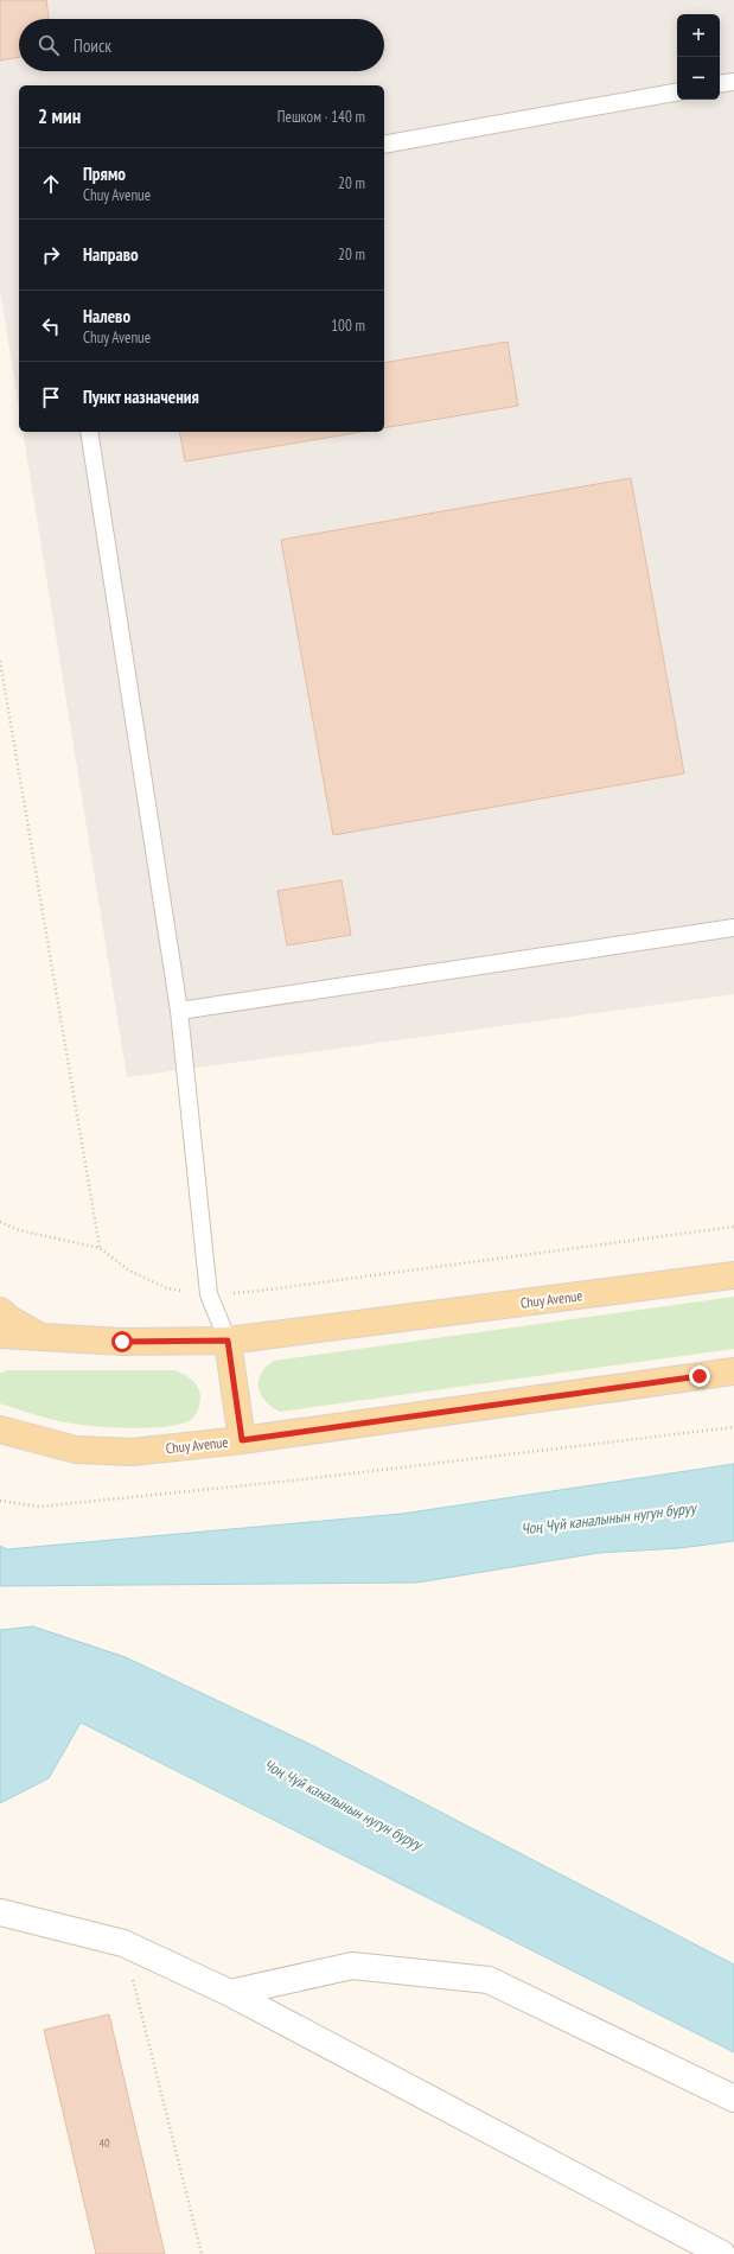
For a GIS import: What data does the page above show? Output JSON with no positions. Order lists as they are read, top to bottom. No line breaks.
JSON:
{"streets":{"main road":["Chuy Avenue"]},"water":["Чоң Чүй каналынын нугун буруу"],"house_numbers":["40"],"page":{"map_buttons":["+","−"],"search":"Поиск","heading":["2 мин","Пешком · 140 m"],"list":[["Прямо","Chuy Avenue","20 m"],["Направо","20 m"],["Налево","Chuy Avenue","100 m"],"Пункт назначения"]}}
